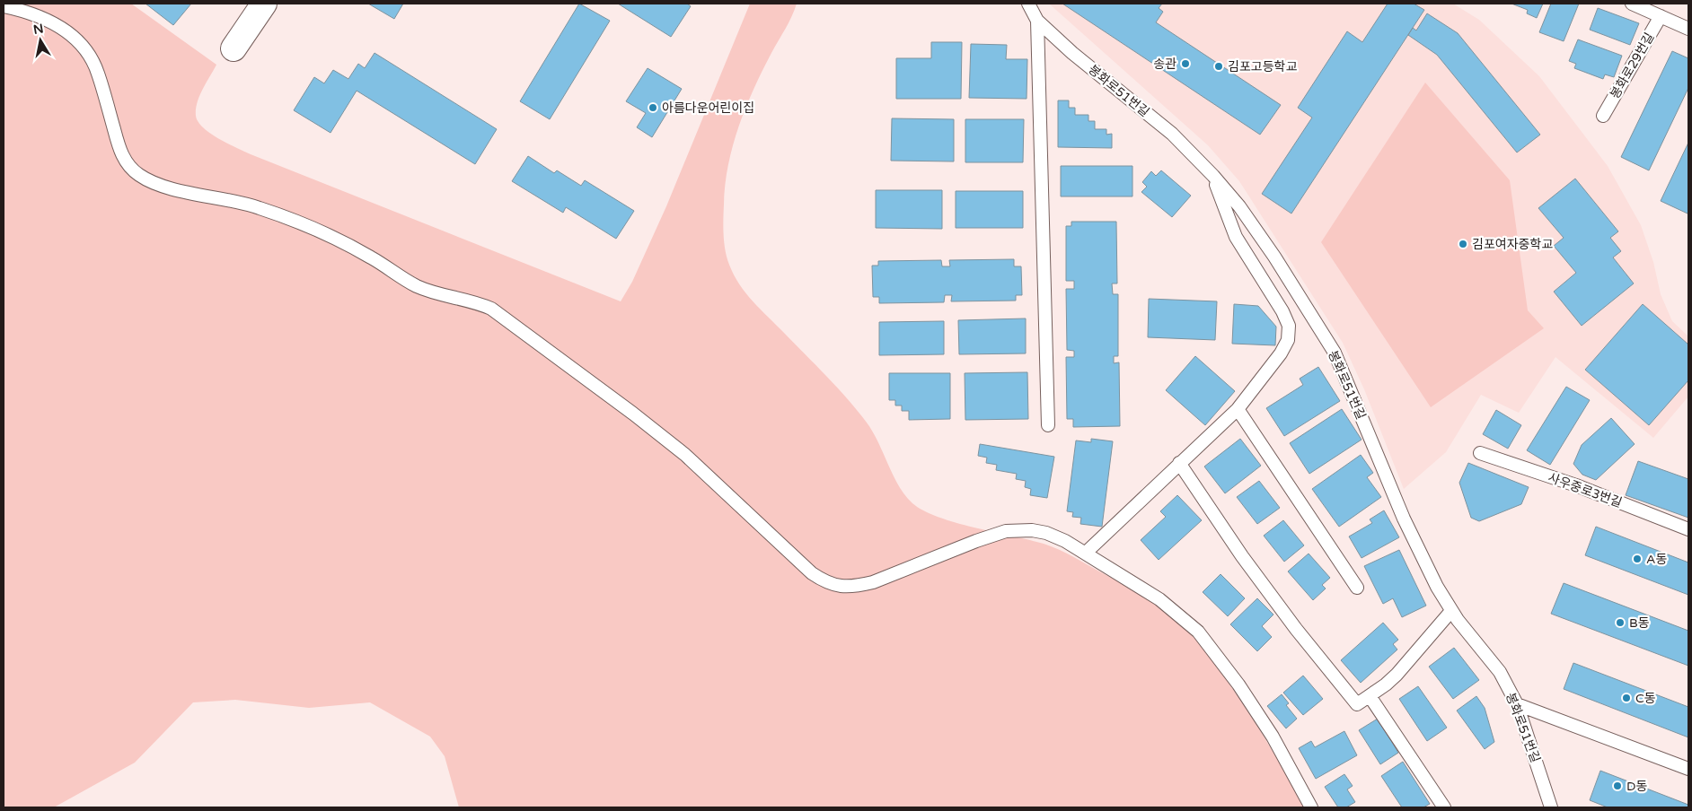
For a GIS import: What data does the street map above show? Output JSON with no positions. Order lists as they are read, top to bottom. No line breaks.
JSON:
{"streets":{"lane":["봉화로29번길","봉화로51번길","사우중로3번길"]},"places":["송관","김포고등학교","아름다운어린이집","김포여자중학교","A동","B동","C동","D동"],"north":"top"}
